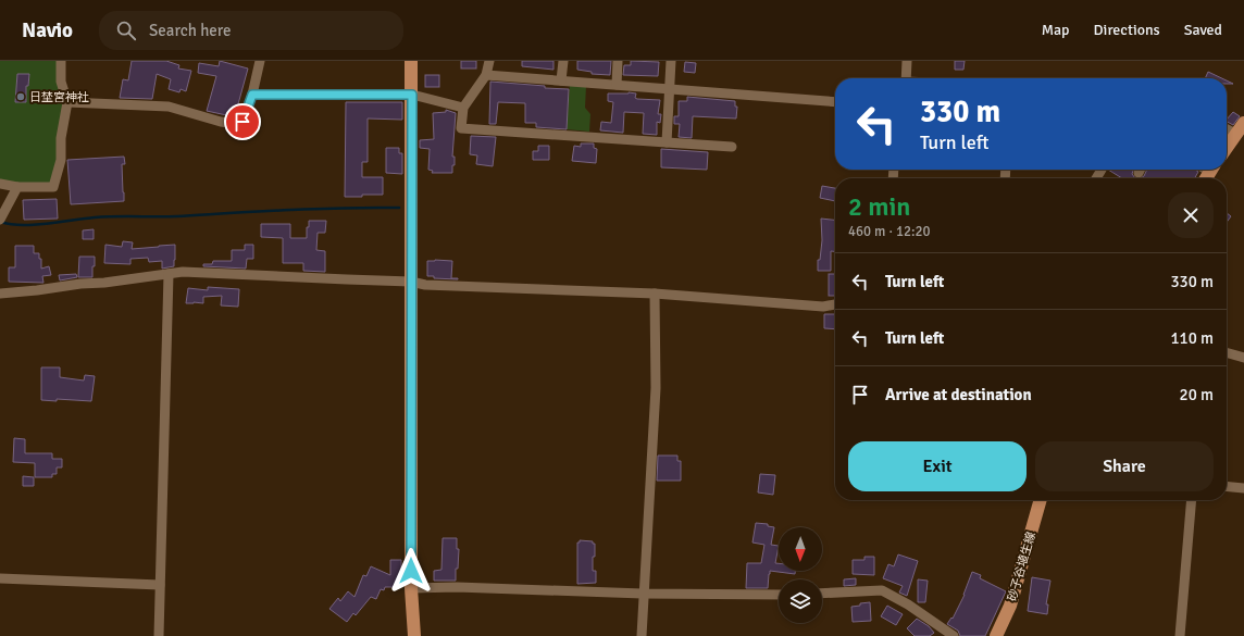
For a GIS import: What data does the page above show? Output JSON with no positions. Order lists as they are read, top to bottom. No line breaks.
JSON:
{"streets":{"main road":["砂子谷埴生線"]},"places":["日埜宮神社"],"north":"bottom","page":{"header":"Navio","search":"Search here","nav":["Map","Directions","Saved"],"turn":["330 m","Turn left"],"heading":["2 min","460 m · 12:20"],"list":[{"name":"Turn left","value":"330 m"},{"name":"Turn left","value":"110 m"},{"name":"Arrive at destination","value":"20 m"}],"buttons":["Exit","Share"]}}
